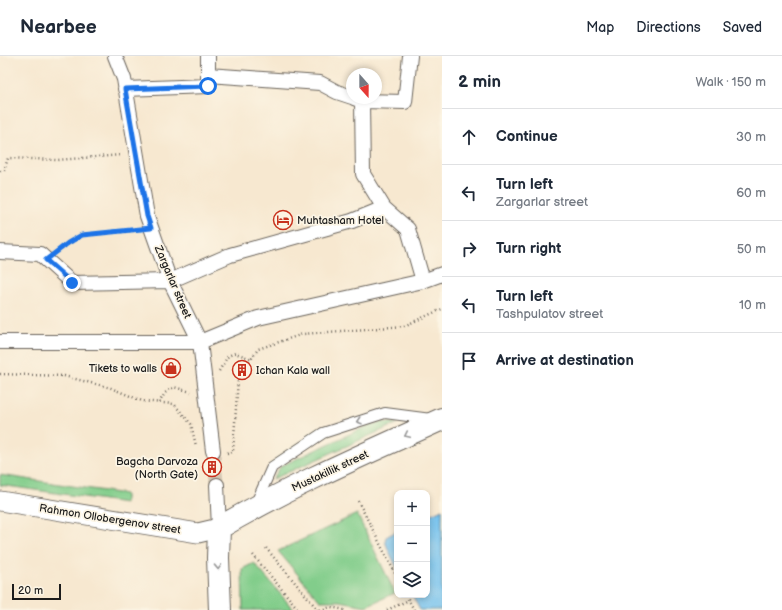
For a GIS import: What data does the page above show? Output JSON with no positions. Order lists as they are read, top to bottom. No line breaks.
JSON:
{"streets":{"main road":["Mustakillik street"],"street":["Zargarlar street","Rahmon Ollobergenov street"]},"crossings":[["Mustakillik street","Rahmon Ollobergenov street"]],"one_way":["Mustakillik street"],"places":{"hotel":["Muhtasham Hotel"],"shop":["Tikets to walls"],"building":["Ichan Kala wall","Bagcha Darvoza (North Gate)"]},"scale_bar":"20 m","north":"bottom","page":{"header":"Nearbee","nav":["Map","Directions","Saved"],"heading":["2 min","Walk · 150 m"],"list":[["Continue","30 m"],["Turn left","Zargarlar street","60 m"],["Turn right","50 m"],["Turn left","Tashpulatov street","10 m"],"Arrive at destination"],"map_buttons":["+","−"],"scale":"20 m"}}
